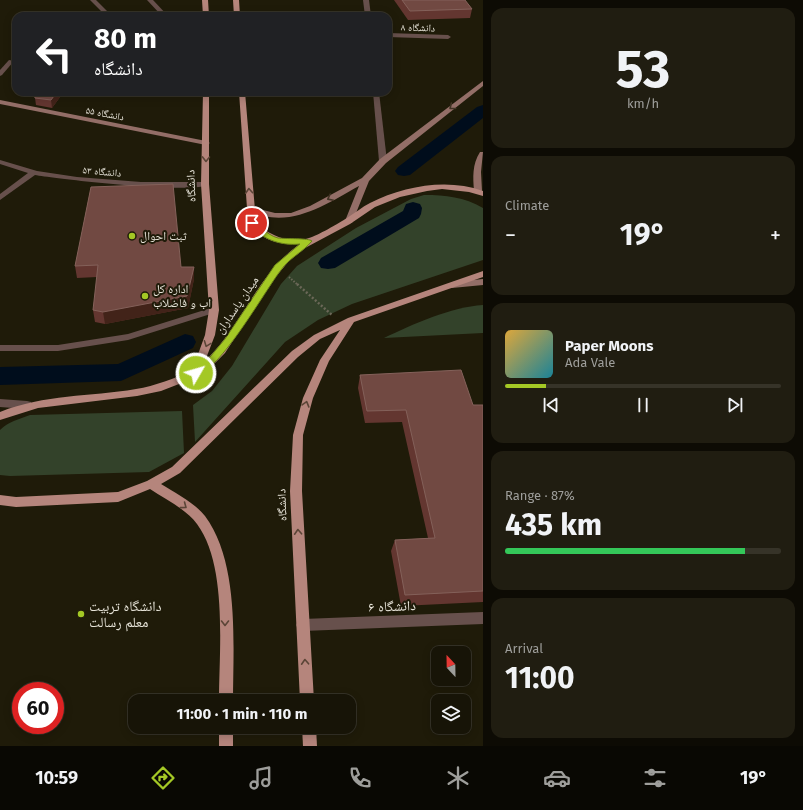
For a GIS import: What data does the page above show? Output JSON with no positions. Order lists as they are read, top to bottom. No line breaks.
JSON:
{"streets":{"main road":["دانشگاه","میدان پاسداران"],"street":["دانشگاه ۸","دانشگاه ۵۵","دانشگاه ۵۳","دانشگاه ۶"]},"crossings":[["دانشگاه ۵۵","دانشگاه"],["دانشگاه ۵۳","دانشگاه"],["دانشگاه","میدان پاسداران"],["دانشگاه","دانشگاه ۶"]],"places":["ثبت احوال","اداره کل اب و فاضلاب","دانشگاه تربیت معلم رسالت"],"north":"top","page":{"tile":[["53","km/h"],"Climate",["Range · 87%","435 km"],["Arrival","11:00"]],"turn":["80 m","دانشگاه"],"heat":["−","19°","+"],"song":["Paper Moons","Ada Vale"],"limit":"60","trip":"11:00 · 1 min · 110 m","tabs":["10:59","19°"]}}
